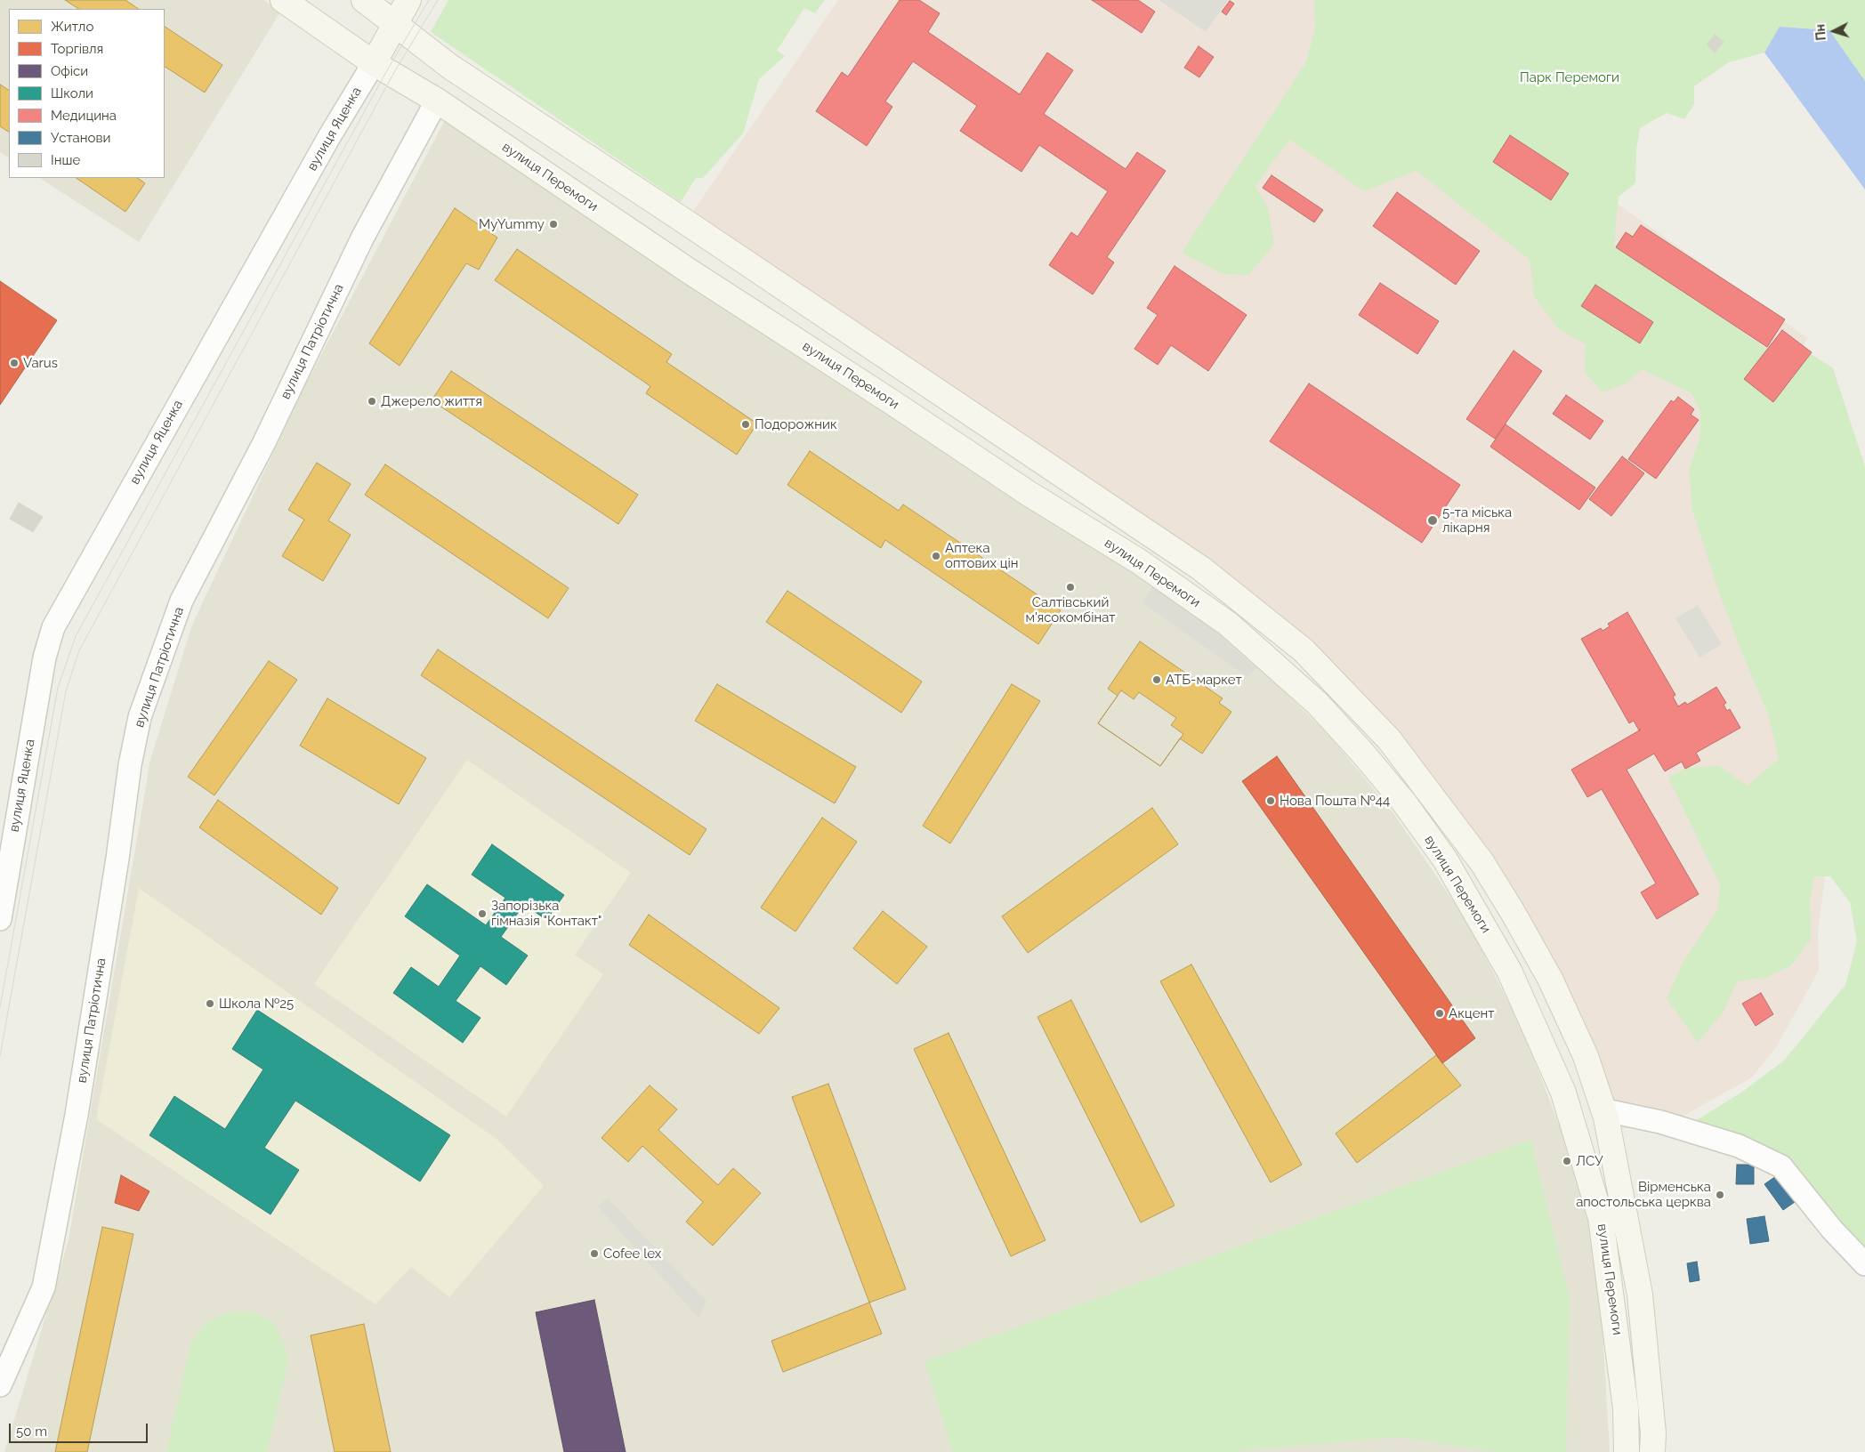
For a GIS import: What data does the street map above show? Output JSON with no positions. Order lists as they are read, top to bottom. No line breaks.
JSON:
{"streets":{"main road":["вулиця Яценка","вулиця Перемоги"],"street":["вулиця Патріотична"]},"crossings":[["вулиця Яценка","вулиця Перемоги"],["вулиця Перемоги","вулиця Патріотична"]],"parks":["Парк Перемоги"],"places":["MyYummy","Varus","Джерело життя","Подорожник","5-та міська лікарня","Аптека оптових цін","Салтівський м'ясокомбінат","АТБ-маркет","Нова Пошта №44","Запорізька гімназія \"Контакт\"","Школа №25","Акцент","ЛСУ","Вірменська апостольська церква","Cofee lex"],"legend":["Житло","Торгівля","Офіси","Школи","Медицина","Установи","Інше"],"scale_bar":"50 m","north":"left"}
